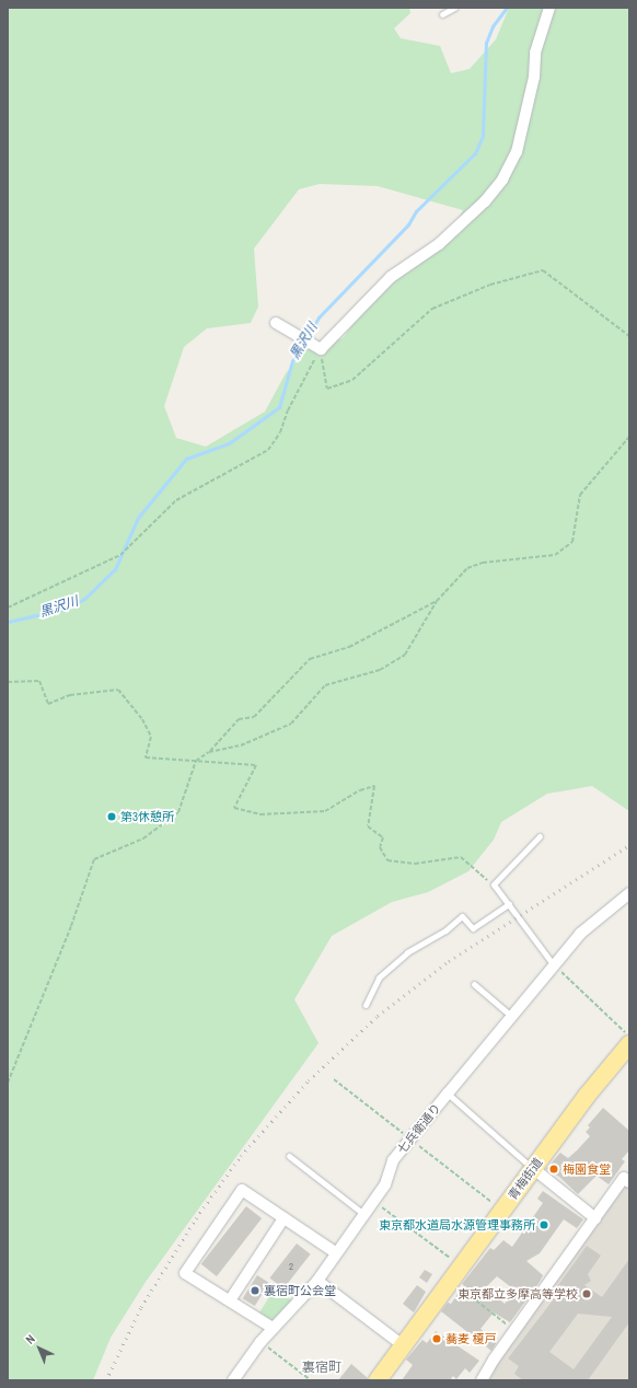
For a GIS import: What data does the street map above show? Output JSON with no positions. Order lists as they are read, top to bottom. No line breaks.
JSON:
{"streets":{"highway":["青梅街道"],"street":["七兵衛通り"]},"districts":["裏宿町"],"water":["黒沢川"],"places":["第3休憩所","梅園食堂","東京都水道局水源管理事務所","裏宿町公会堂","東京都立多摩高等学校","蕎麦 榎戸"],"house_numbers":["2"],"north":"top left"}
